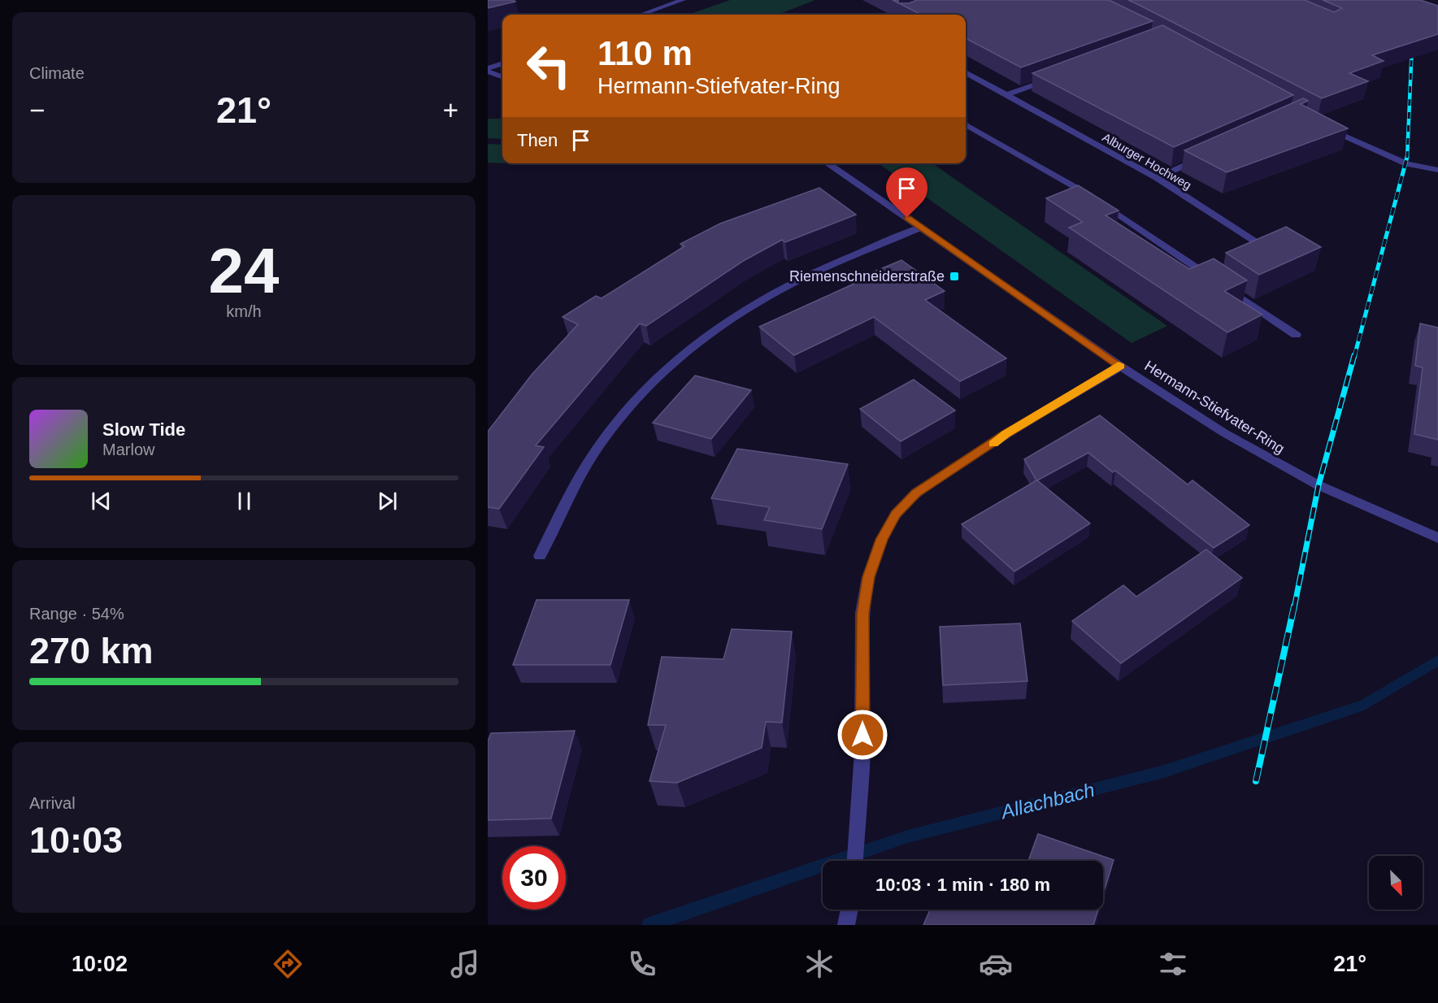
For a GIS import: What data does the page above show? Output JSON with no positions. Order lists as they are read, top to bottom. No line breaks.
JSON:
{"streets":{"street":["Alburger Hochweg","Hermann-Stiefvater-Ring"]},"water":["Allachbach"],"places":{"transit":["Riemenschneiderstraße"]},"north":"bottom right","page":{"tile":["Climate",["24","km/h"],["Range · 54%","270 km"],["Arrival","10:03"]],"turn":["110 m","Hermann-Stiefvater-Ring"],"heat":["−","21°","+"],"then":"Then","song":["Slow Tide","Marlow"],"limit":"30","trip":"10:03 · 1 min · 180 m","tabs":["10:02","21°"]}}
